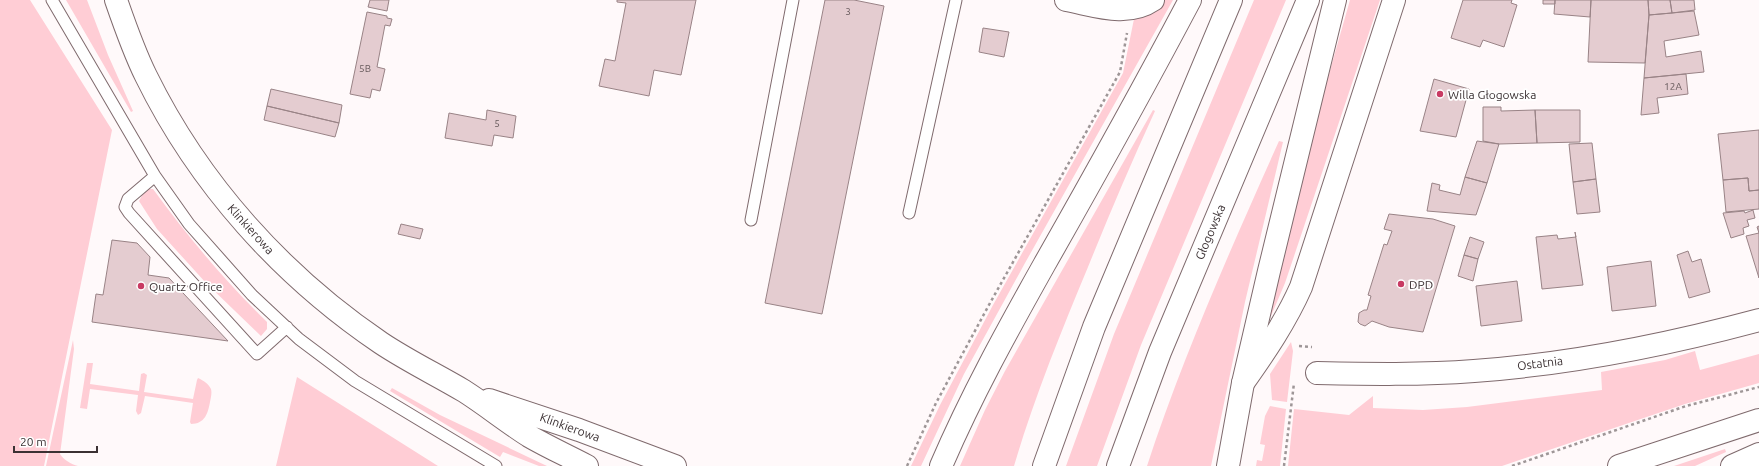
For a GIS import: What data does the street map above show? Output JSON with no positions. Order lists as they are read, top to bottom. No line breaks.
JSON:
{"streets":{"street":["Klinkierowa","Głogowska","Ostatnia"]},"places":["Willa Głogowska","DPD","Quartz Office"],"house_numbers":["3","5B","12A","5"],"scale_bar":"20 m"}
